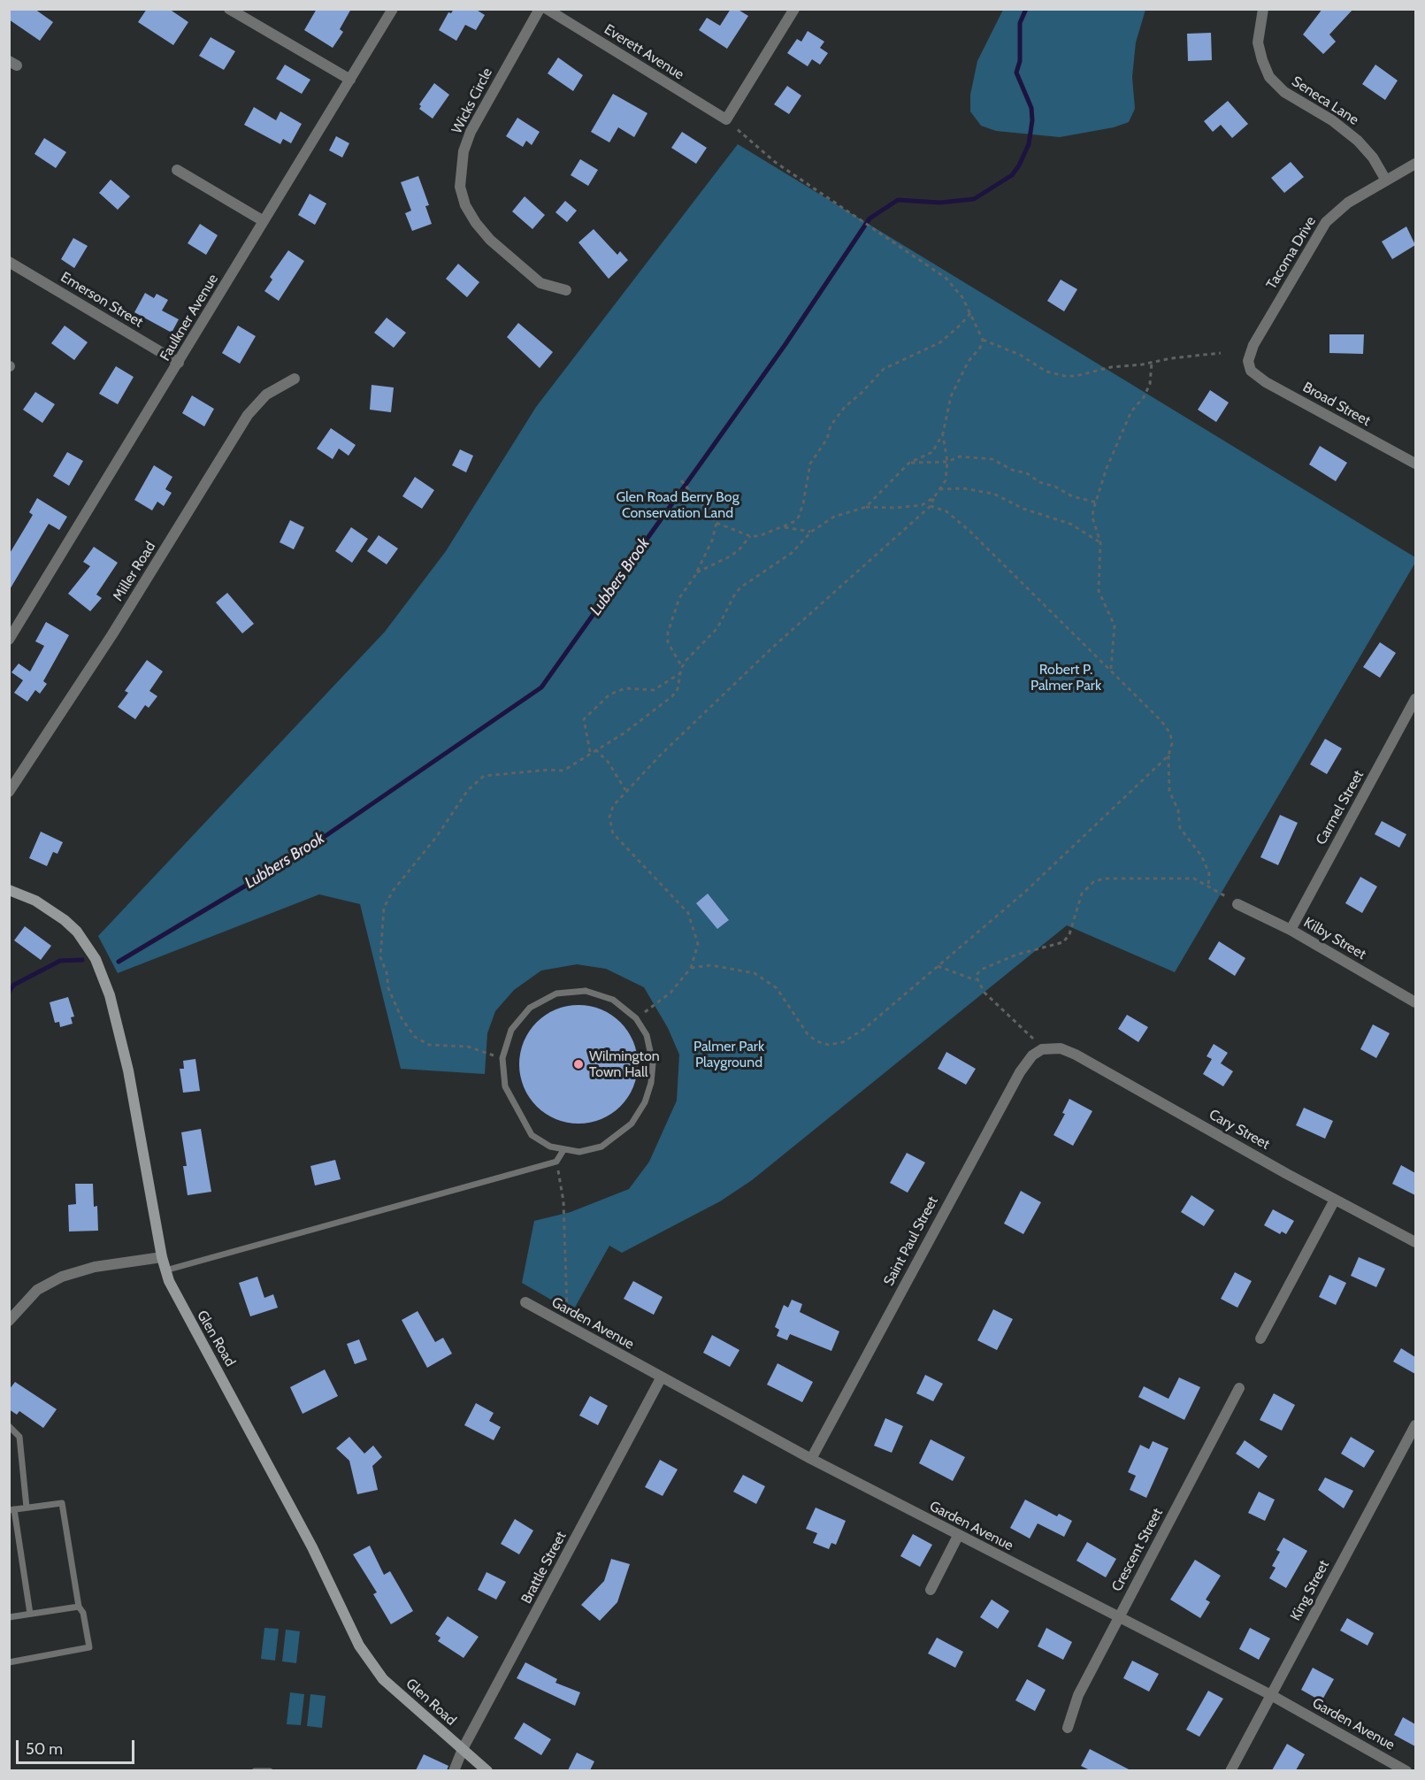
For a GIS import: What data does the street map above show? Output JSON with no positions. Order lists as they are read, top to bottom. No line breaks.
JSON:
{"streets":{"street":["Everett Avenue","Wicks Circle","Seneca Lane","Tacoma Drive","Emerson Street","Faulkner Avenue","Broad Street","Miller Road","Carmel Street","Kilby Street","Cary Street","Saint Paul Street","Garden Avenue","Glen Road","Crescent Street","Brattle Street","King Street"]},"crossings":[["Seneca Lane","Tacoma Drive"],["Tacoma Drive","Broad Street"],["Emerson Street","Faulkner Avenue"],["Carmel Street","Kilby Street"],["Cary Street","Saint Paul Street"],["Saint Paul Street","Garden Avenue"],["Garden Avenue","Crescent Street"],["Garden Avenue","Brattle Street"],["Garden Avenue","King Street"],["Glen Road","Brattle Street"]],"water":["Lubbers Brook"],"parks":["Glen Road Berry Bog Conservation Land","Robert P. Palmer Park","Palmer Park Playground"],"places":["Wilmington Town Hall"],"scale_bar":"50 m"}
